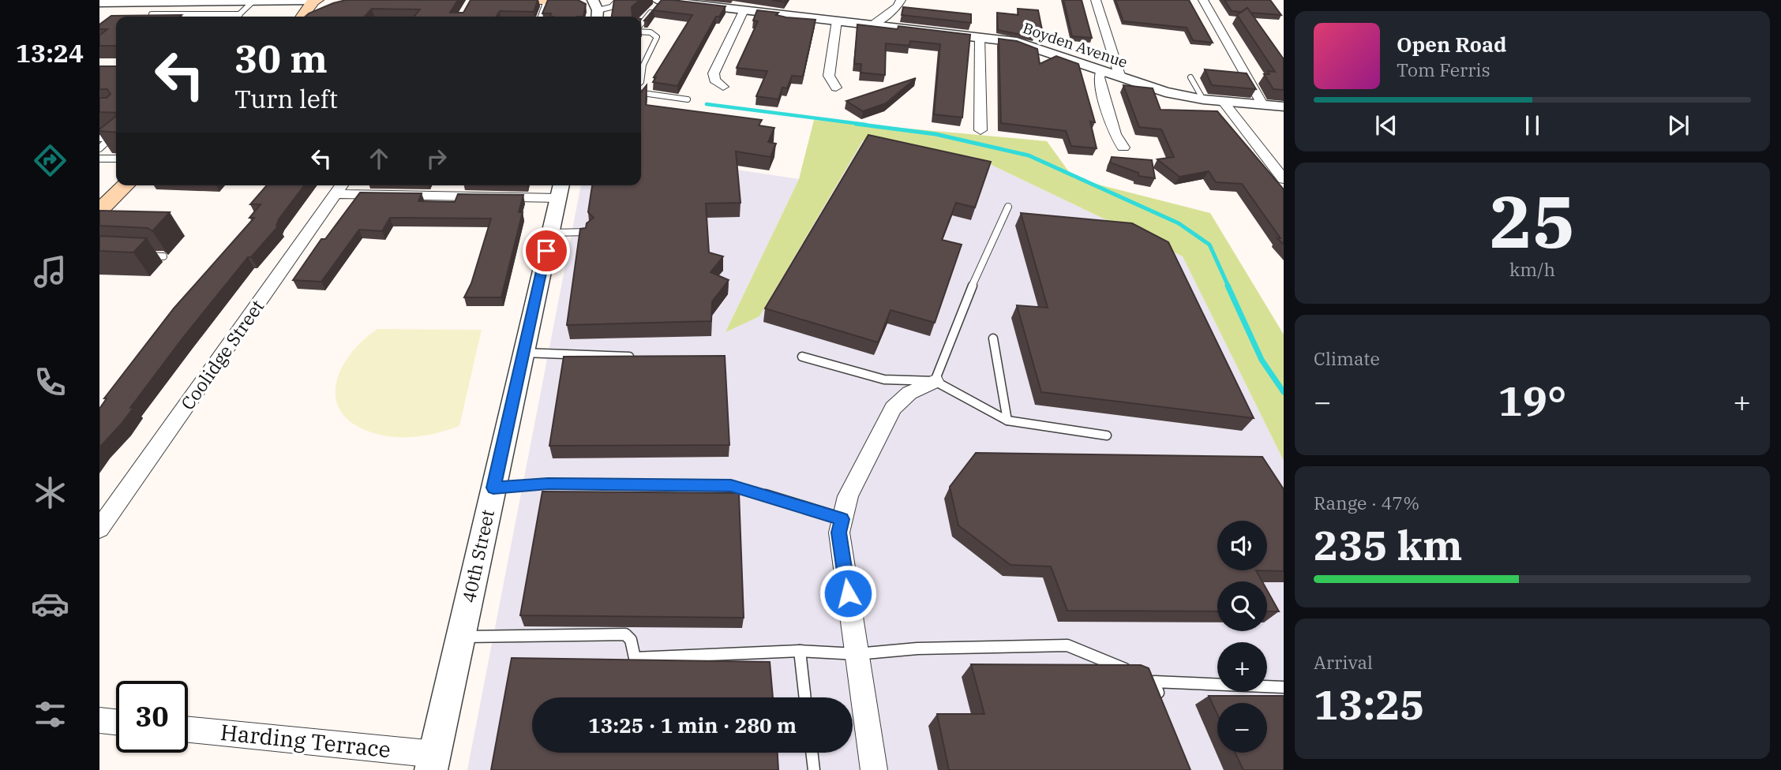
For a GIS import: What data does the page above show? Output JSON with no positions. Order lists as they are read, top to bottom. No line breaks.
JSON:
{"streets":{"street":["Boyden Avenue","Coolidge Street","40th Street","Harding Terrace"]},"crossings":[["40th Street","Harding Terrace"]],"page":{"tabs":"13:24","turn":["30 m","Turn left"],"song":["Open Road","Tom Ferris"],"tile":[["25","km/h"],"Climate",["Range · 47%","235 km"],["Arrival","13:25"]],"heat":["−","19°","+"],"map_buttons":["+","−"],"limit":"30","trip":"13:25 · 1 min · 280 m"}}
